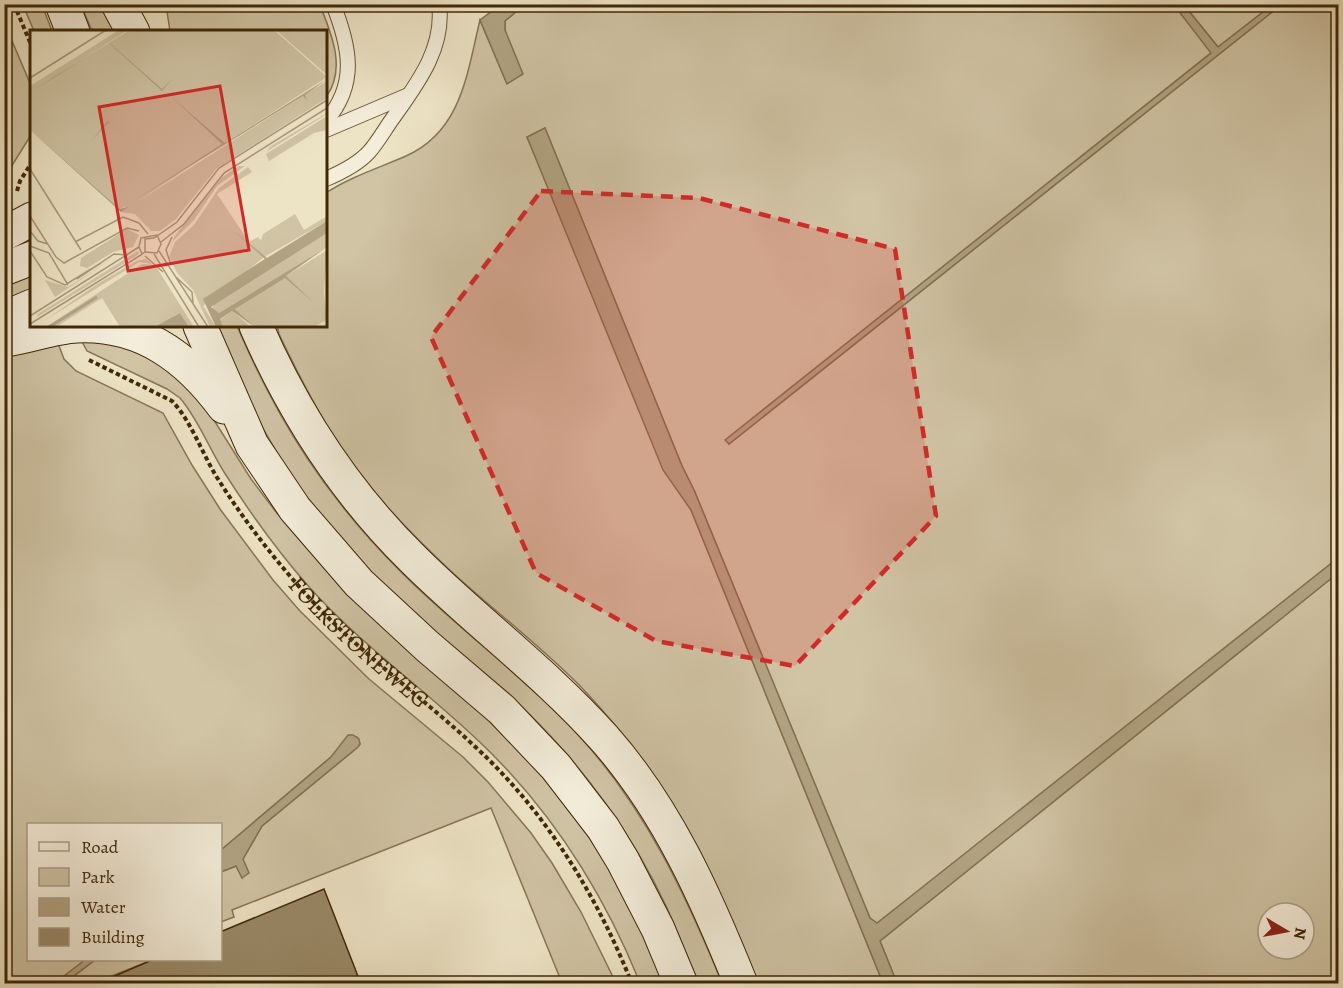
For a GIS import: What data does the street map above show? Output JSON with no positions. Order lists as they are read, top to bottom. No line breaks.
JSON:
{"streets":{"street":["FOLKSTONEWEG"]},"legend":["Road","Park","Water","Building"],"north":"right"}
